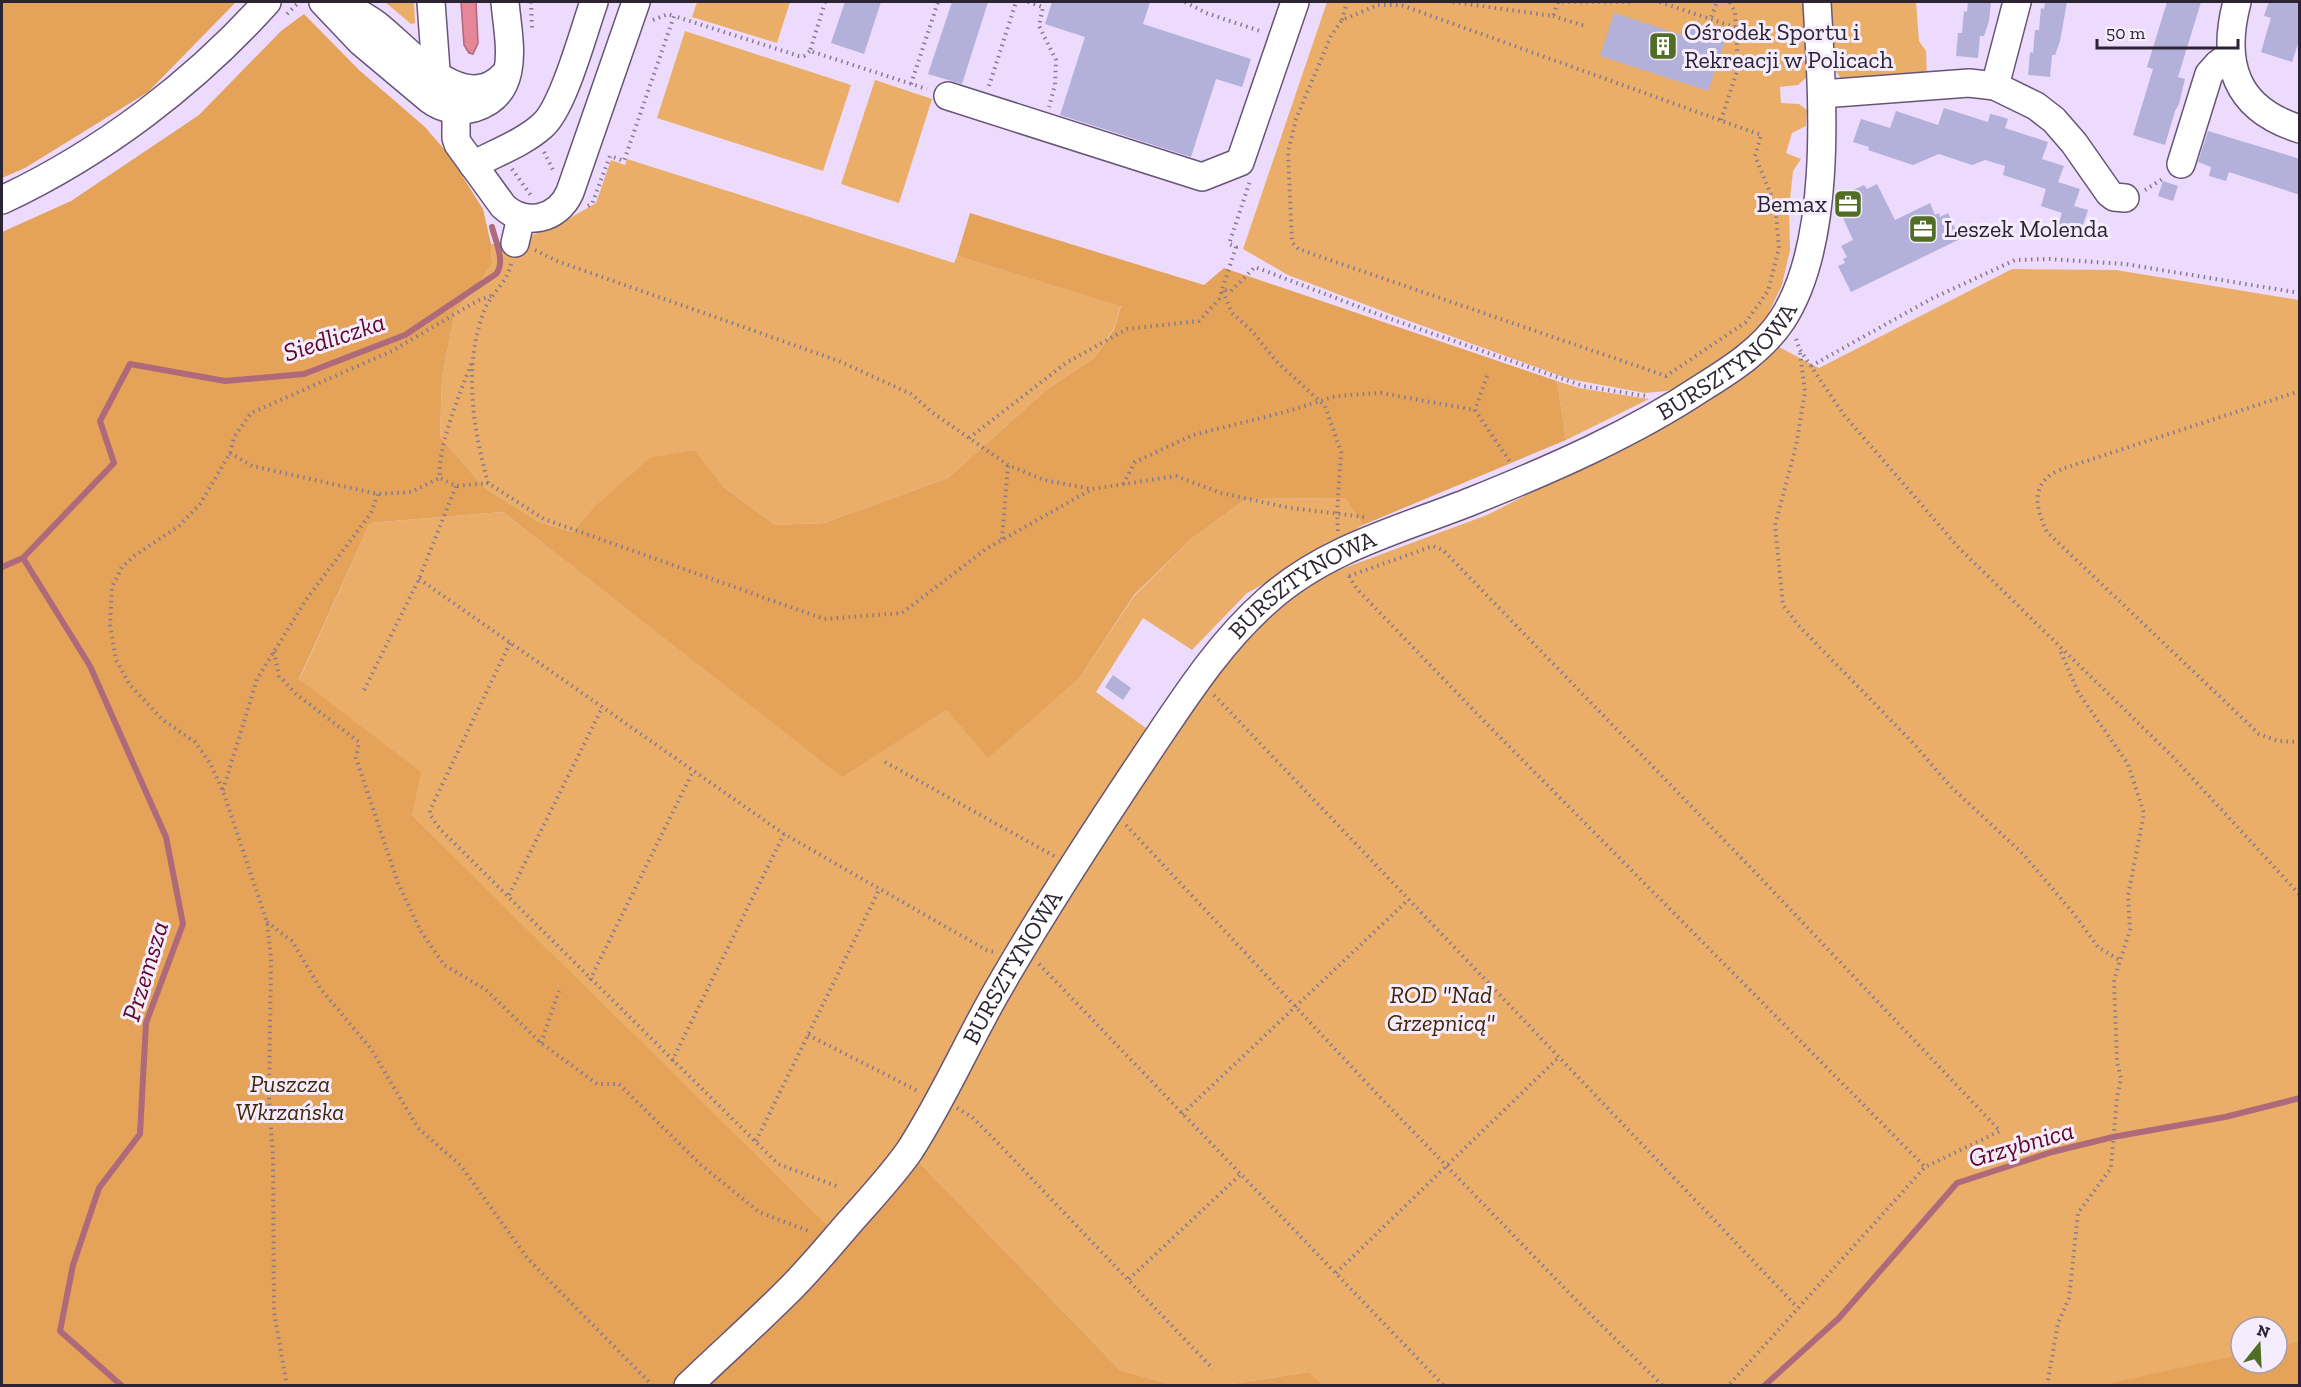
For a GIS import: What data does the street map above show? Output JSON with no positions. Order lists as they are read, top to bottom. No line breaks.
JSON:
{"streets":{"street":["BURSZTYNOWA"]},"water":["Siedliczka","Przemsza","Grzybnica"],"parks":["ROD \"Nad Grzepnicą\"","Puszcza Wkrzańska"],"places":{"building":["Ośrodek Sportu i Rekreacji w Policach"],"office":["Bemax","Leszek Molenda"]},"scale_bar":"50 m","north":"top"}
